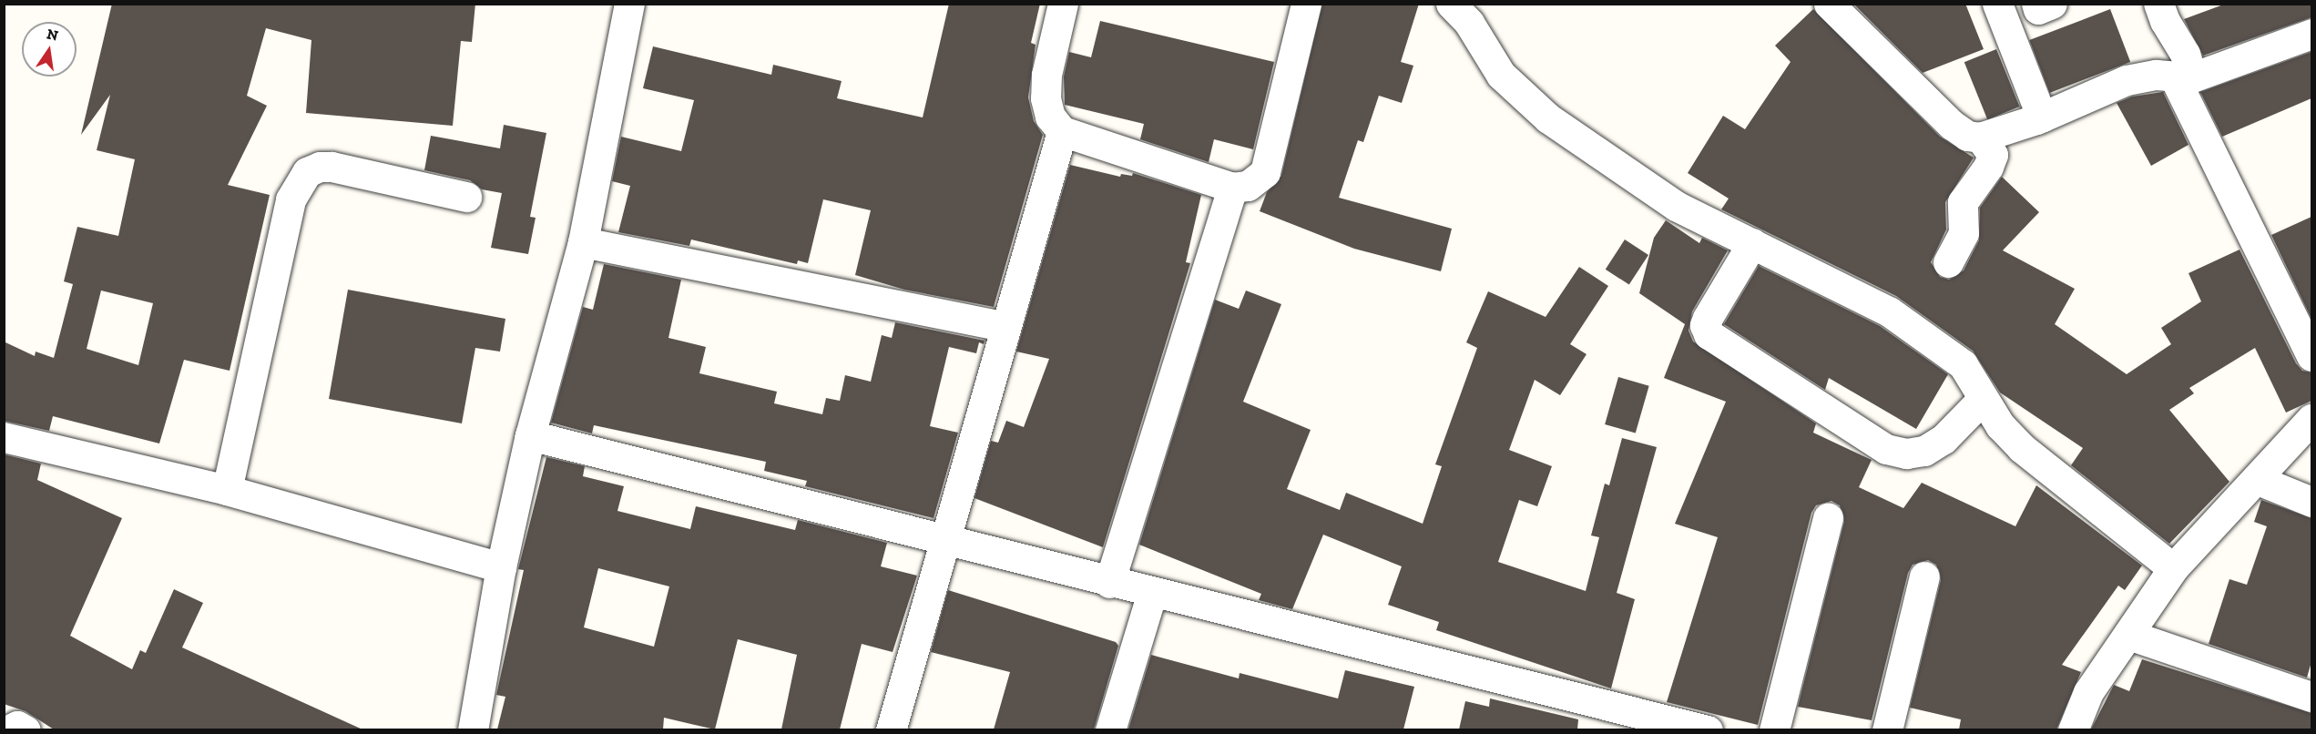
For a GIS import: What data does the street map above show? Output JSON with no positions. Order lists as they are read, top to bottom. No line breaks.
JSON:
{"north":"top"}
